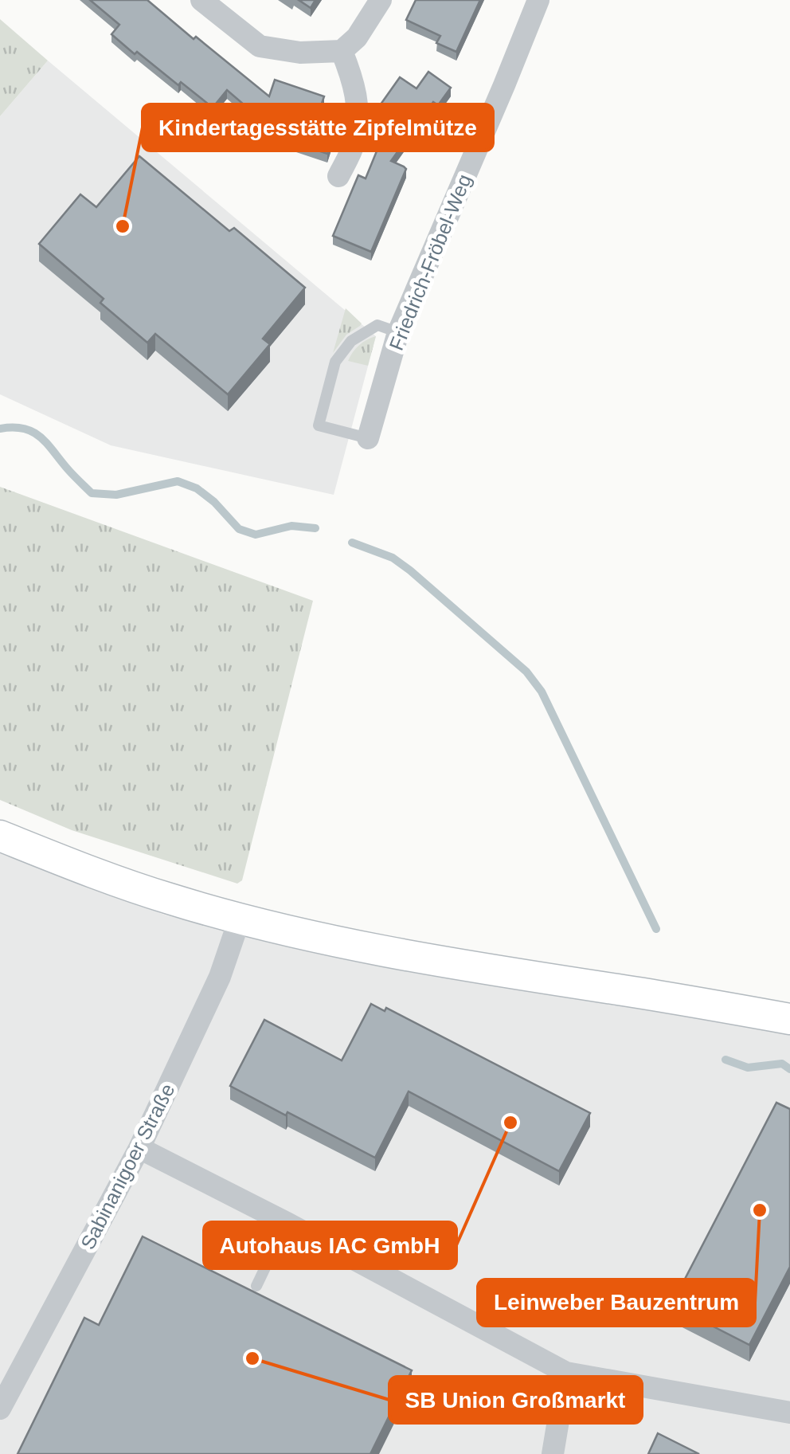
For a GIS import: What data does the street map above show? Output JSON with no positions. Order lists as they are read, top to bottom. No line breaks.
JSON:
{"streets":{"street":["Friedrich-Fröbel-Weg","Sabinanigoer Straße"]},"places":["Kindertagesstätte Zipfelmütze","Autohaus IAC GmbH","Leinweber Bauzentrum","SB Union Großmarkt"]}
